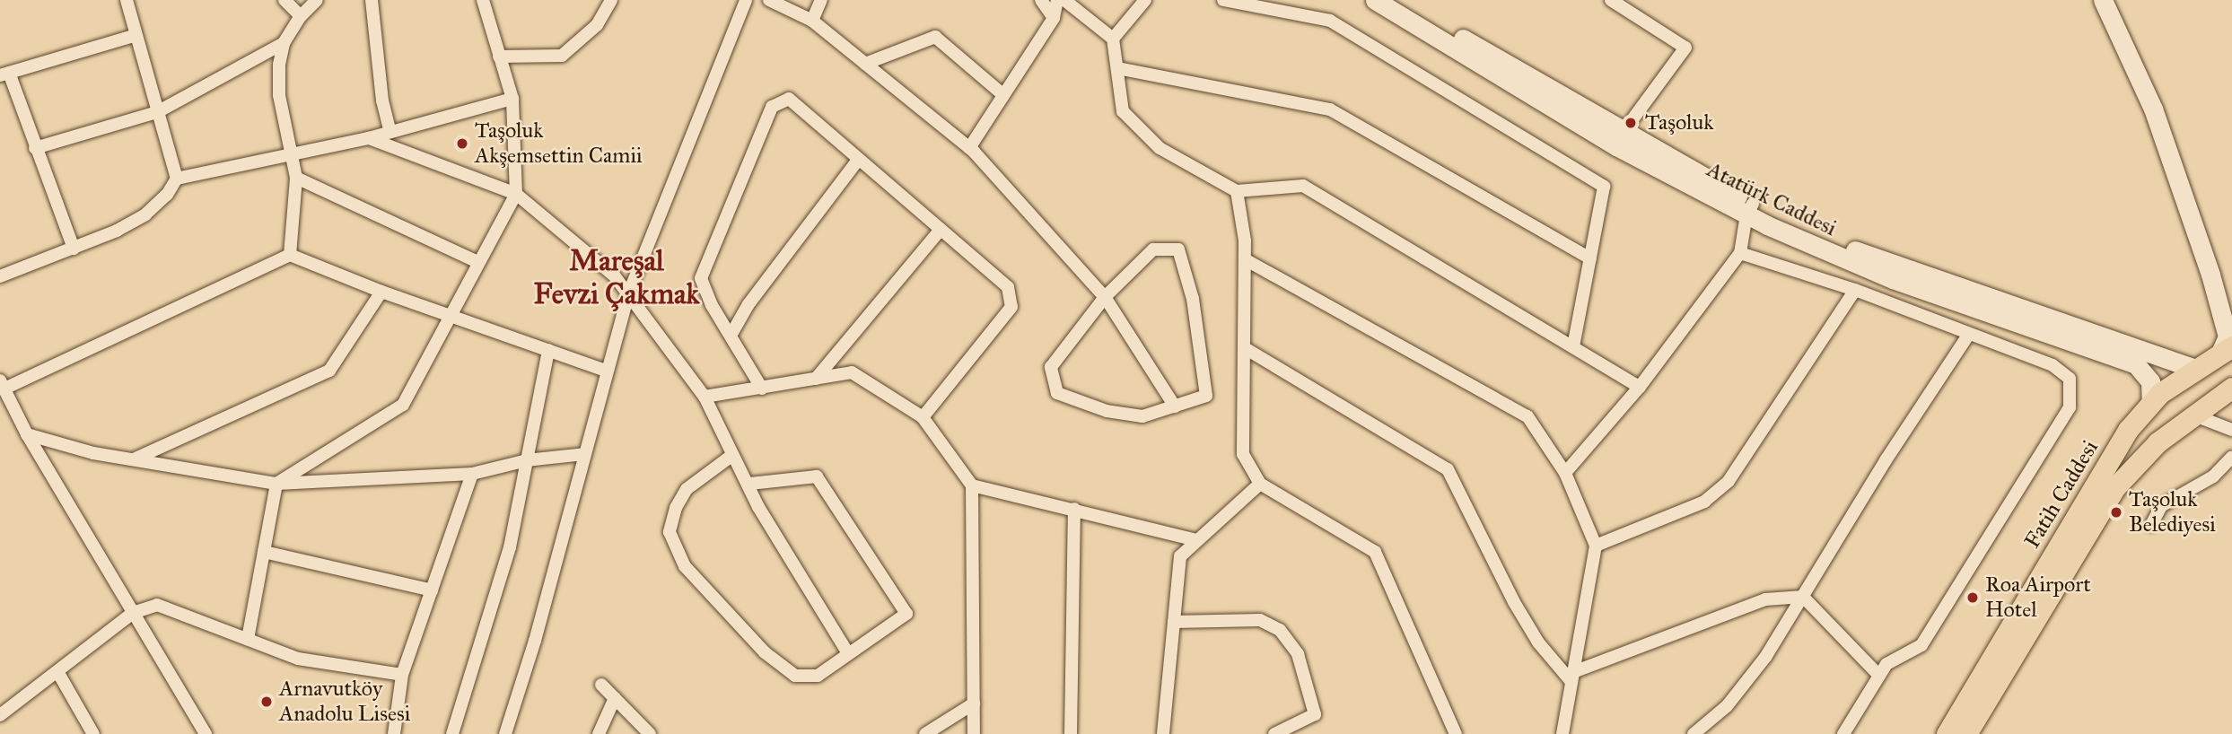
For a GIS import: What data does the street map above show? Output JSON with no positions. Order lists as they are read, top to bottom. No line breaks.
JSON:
{"streets":{"main road":["Atatürk Caddesi","Fatih Caddesi"]},"crossings":[["Atatürk Caddesi","Fatih Caddesi"]],"districts":["Mareşal Fevzi Çakmak"],"places":["Taşoluk","Taşoluk Akşemsettin Camii","Taşoluk Belediyesi","Roa Airport Hotel","Arnavutköy Anadolu Lisesi"]}
